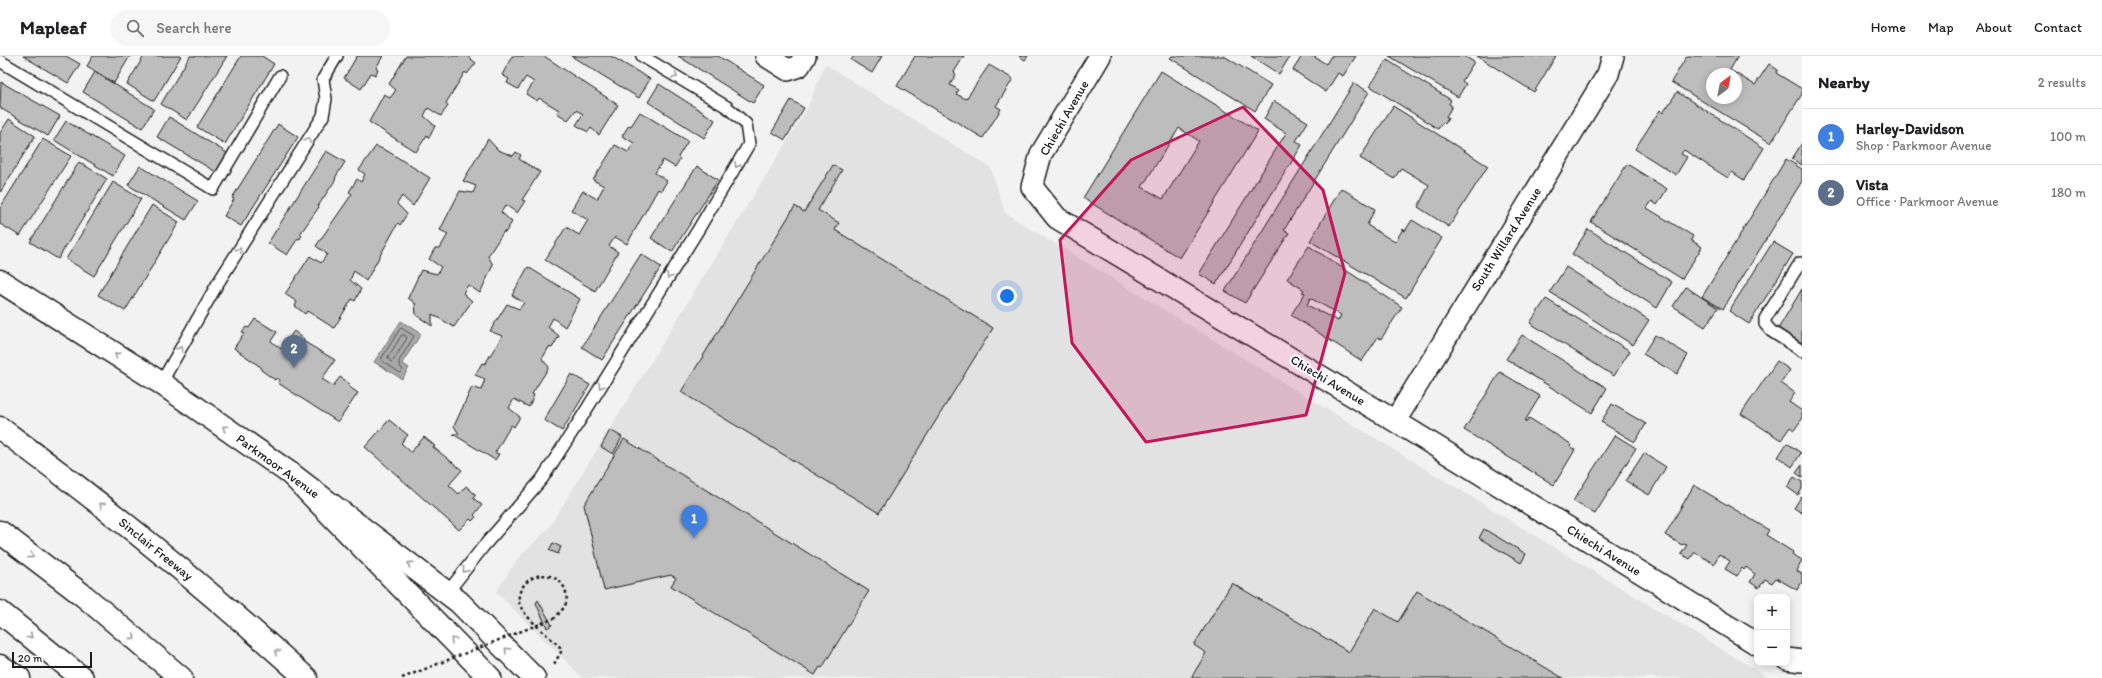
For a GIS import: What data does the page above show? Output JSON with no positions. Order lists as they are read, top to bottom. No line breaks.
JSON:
{"streets":{"main road":["Parkmoor Avenue","Sinclair Freeway"],"street":["Chiechi Avenue","South Willard Avenue"]},"crossings":[["Chiechi Avenue","South Willard Avenue"]],"scale_bar":"20 m","north":"top right","page":{"header":"Mapleaf","search":"Search here","nav":["Home","Map","About","Contact"],"heading":["Nearby","2 results"],"list":[{"mark":"1","name":"Harley-Davidson","note":"Shop · Parkmoor Avenue","value":"100 m"},{"mark":"2","name":"Vista","note":"Office · Parkmoor Avenue","value":"180 m"}],"pins":["2","1"],"map_buttons":["+","−"],"scale":"20 m"}}
